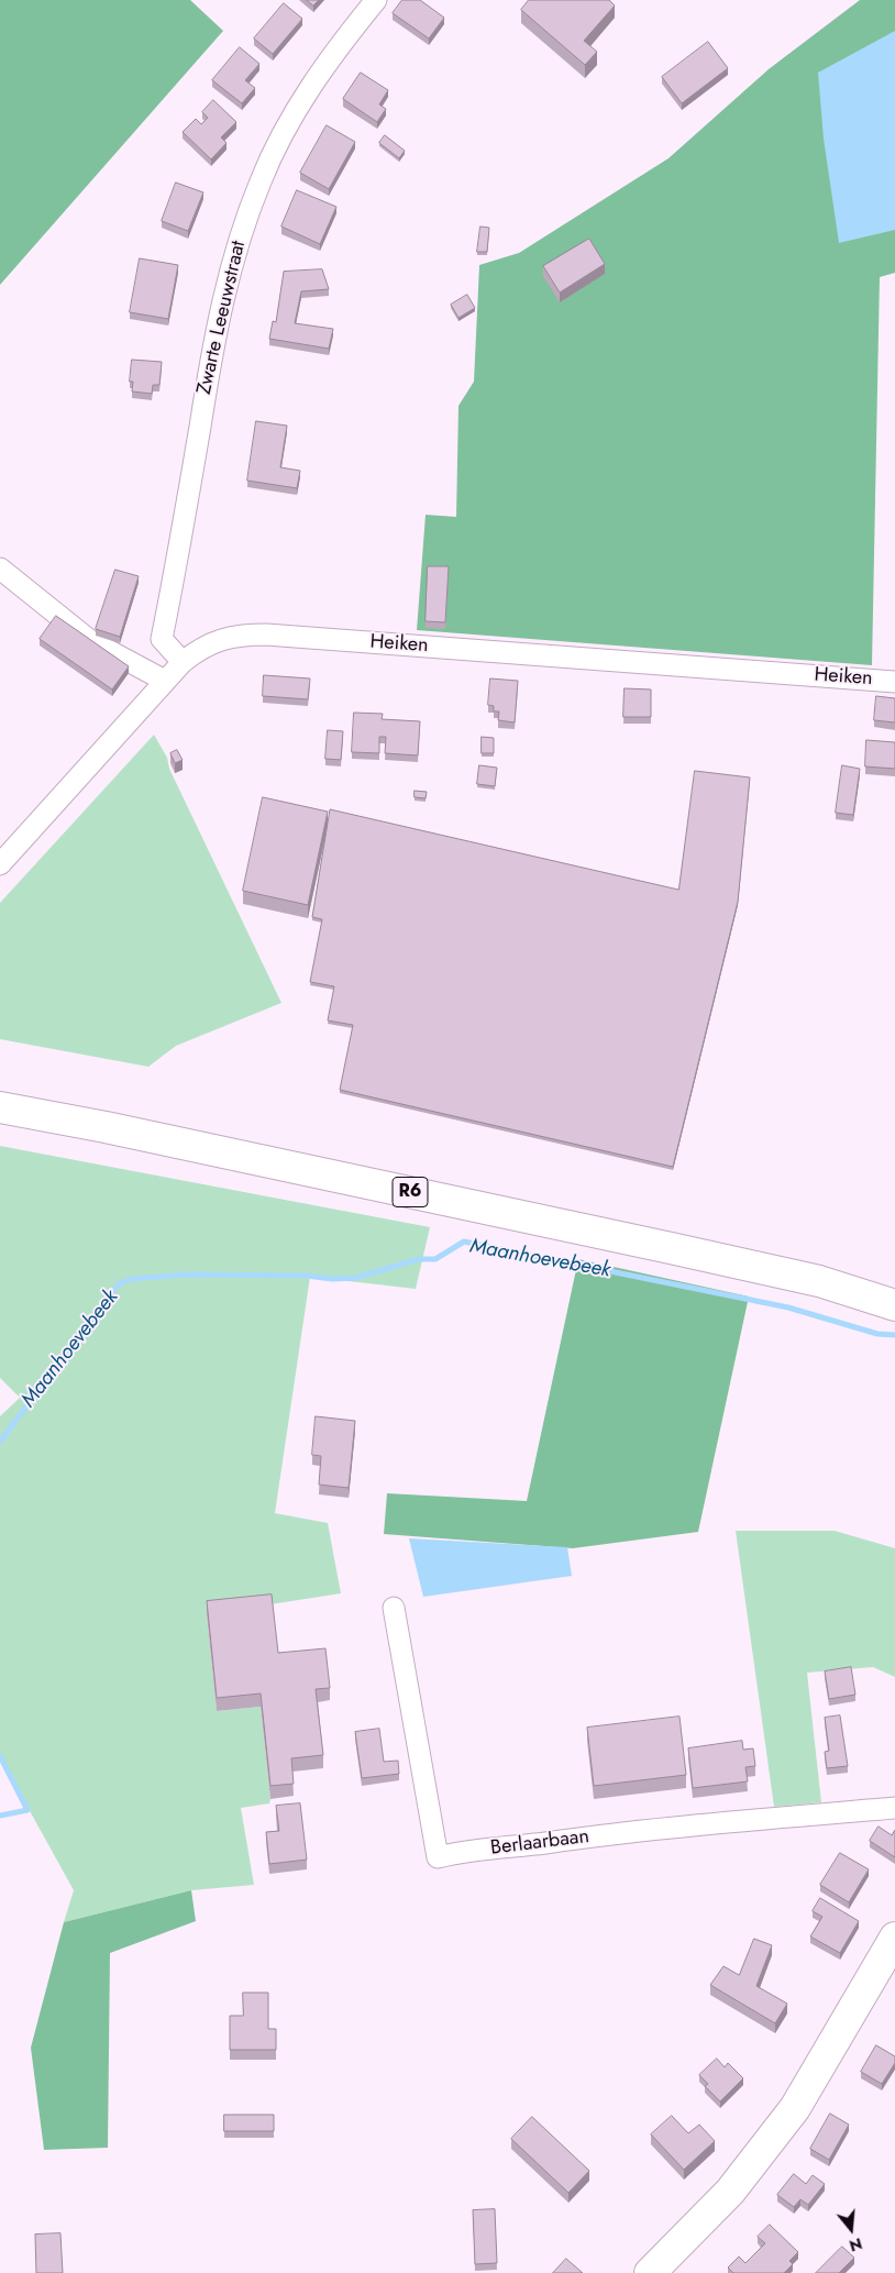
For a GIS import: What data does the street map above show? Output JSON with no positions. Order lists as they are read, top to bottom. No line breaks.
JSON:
{"streets":{"main road":["R6"],"street":["Zwarte Leeuwstraat","Heiken","Berlaarbaan"]},"crossings":[["Zwarte Leeuwstraat","Heiken"]],"water":["Maanhoevebeek"],"north":"bottom"}
